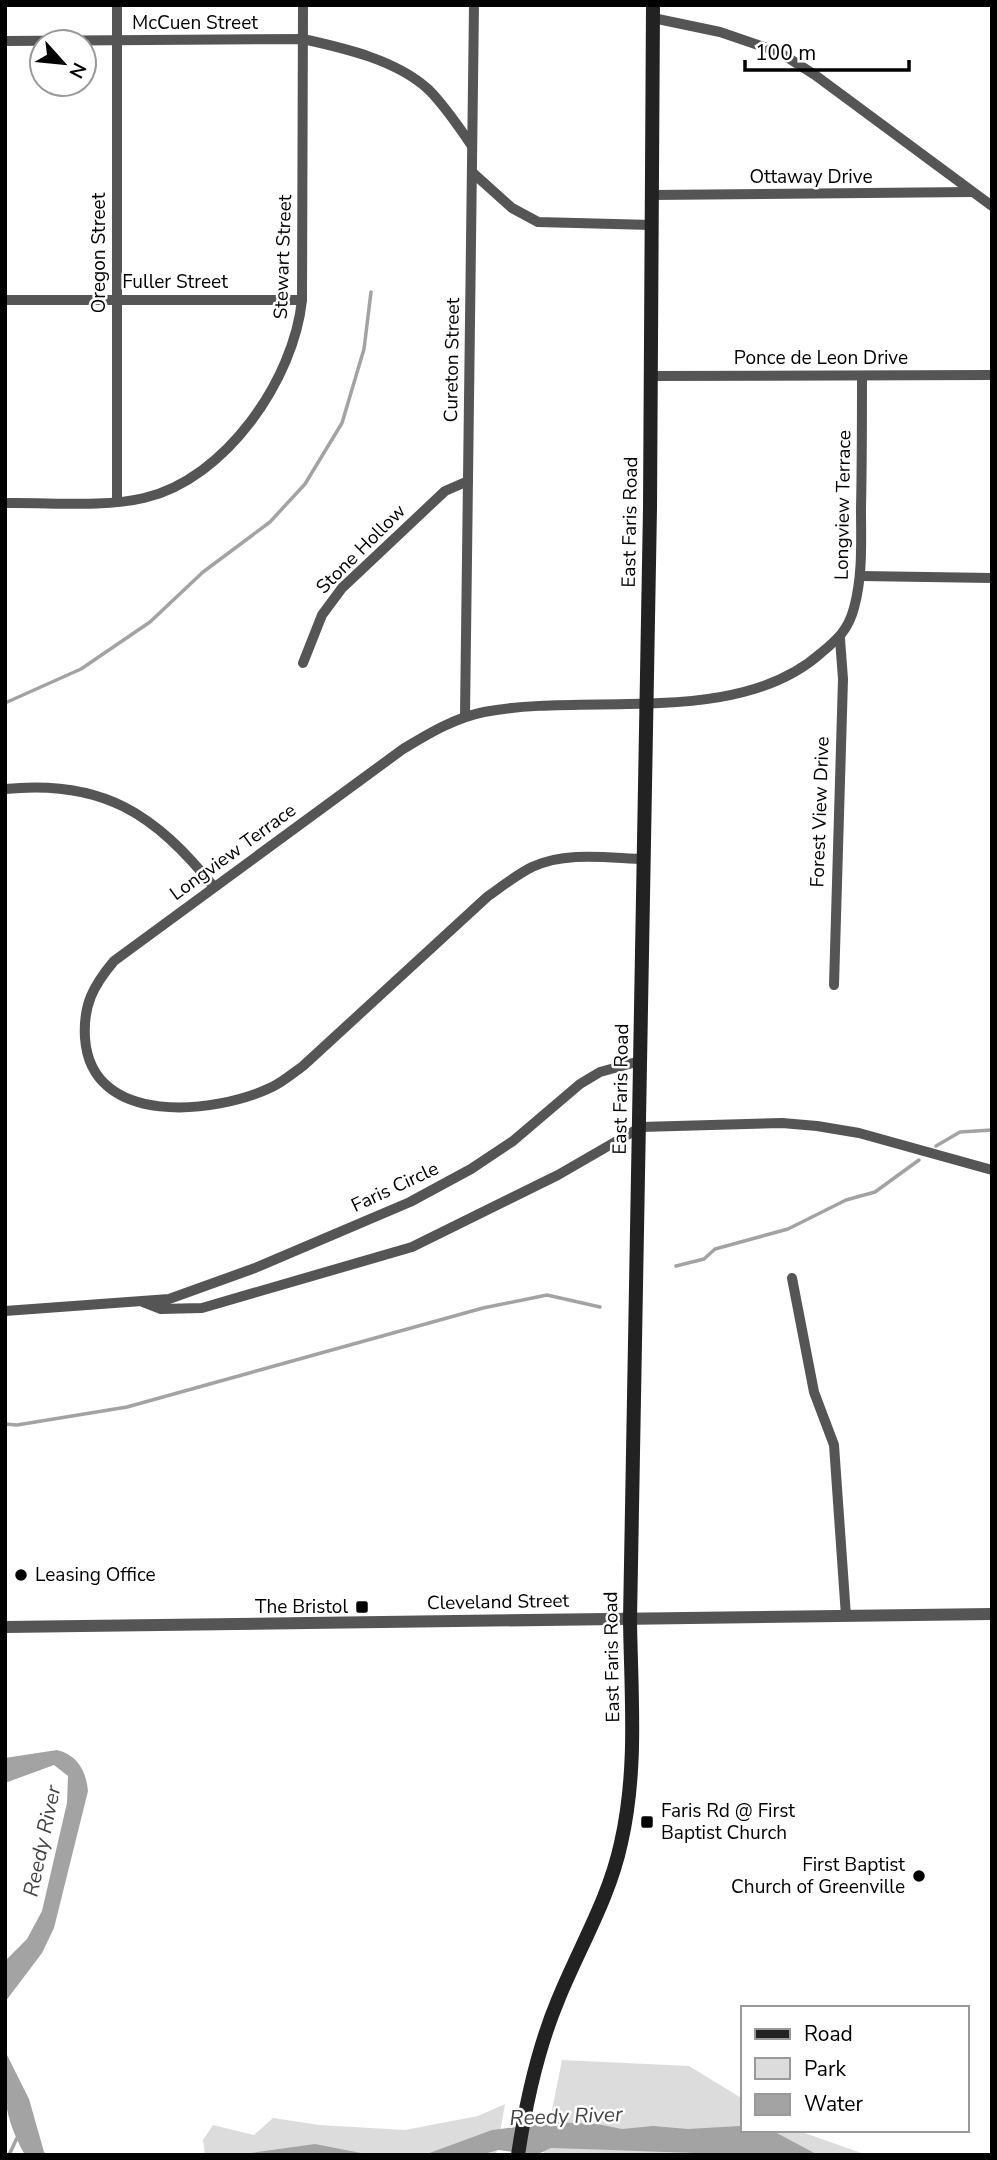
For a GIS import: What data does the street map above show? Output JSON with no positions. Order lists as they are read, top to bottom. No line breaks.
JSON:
{"streets":{"main road":["East Faris Road"],"street":["McCuen Street","Ottaway Drive","Oregon Street","Stewart Street","Fuller Street","Ponce de Leon Drive","Cureton Street","Longview Terrace","Stone Hollow","Forest View Drive","Faris Circle","Cleveland Street"]},"crossings":[["McCuen Street","Oregon Street"],["McCuen Street","Stewart Street"],["McCuen Street","Cureton Street"],["Ottaway Drive","East Faris Road"],["Oregon Street","Stewart Street"],["Oregon Street","Fuller Street"],["Stewart Street","Fuller Street"],["Ponce de Leon Drive","Longview Terrace"],["Ponce de Leon Drive","East Faris Road"],["Cureton Street","Longview Terrace"],["Cureton Street","Stone Hollow"],["Longview Terrace","East Faris Road"],["Longview Terrace","Forest View Drive"],["East Faris Road","Faris Circle"],["East Faris Road","Cleveland Street"]],"water":["Reedy River"],"places":{"other":["Leasing Office","First Baptist Church of Greenville"],"transit":["The Bristol","Faris Rd @ First Baptist Church"]},"legend":["Road","Park","Water"],"scale_bar":"100 m","north":"bottom right"}
